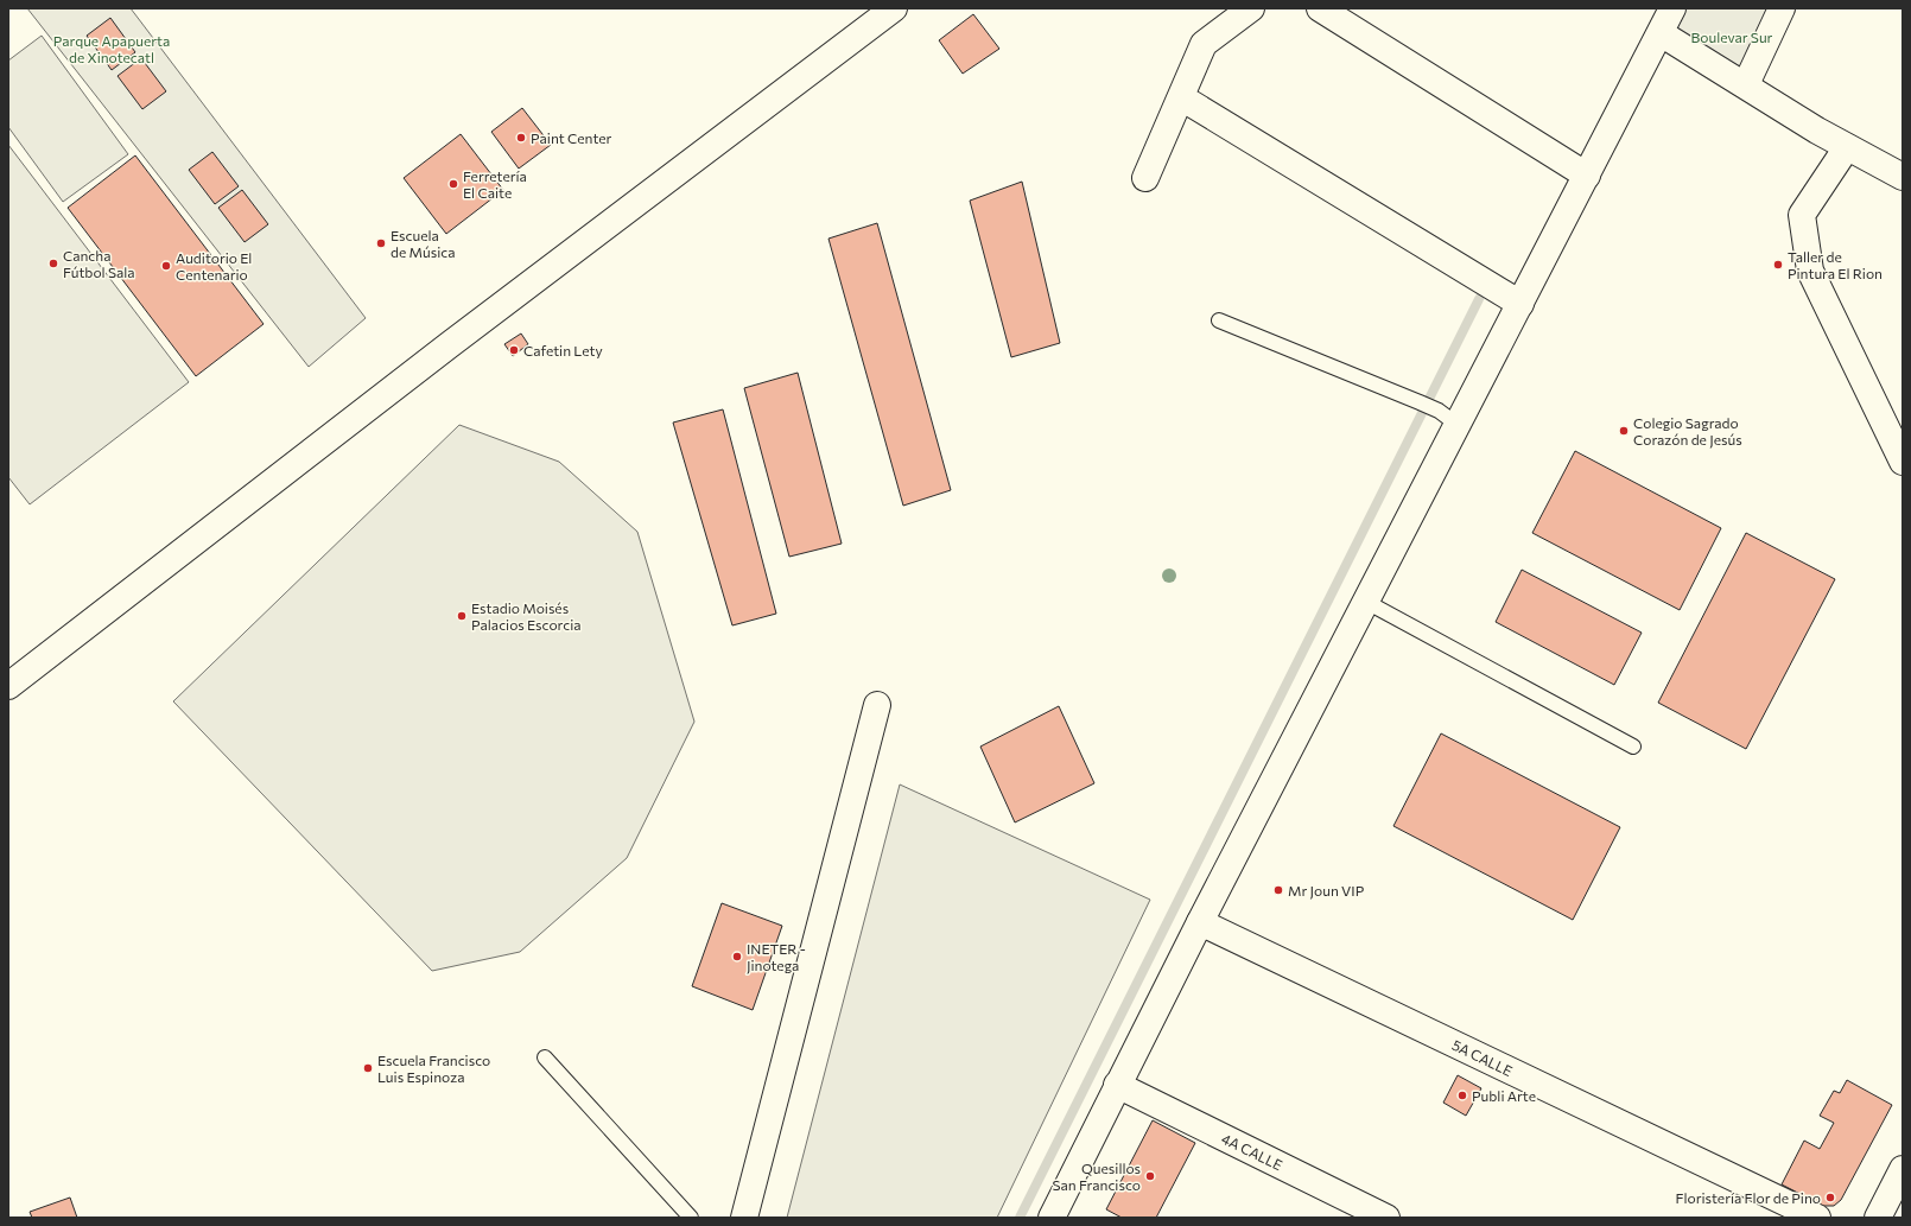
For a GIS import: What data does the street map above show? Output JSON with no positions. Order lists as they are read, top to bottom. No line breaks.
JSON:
{"streets":{"street":["5A CALLE","4A CALLE"]},"parks":["Boulevar Sur","Parque Apapuerta de Xinotecatl"],"places":["Paint Center","Ferretería El Caite","Escuela de Música","Cancha Fútbol Sala","Taller de Pintura El Rion","Auditorio El Centenario","Cafetin Lety","Colegio Sagrado Corazón de Jesús","Estadio Moisés Palacios Escorcia","Mr Joun VIP","INETER - Jinotega","Escuela Francisco Luis Espinoza","Publi Arte","Quesillos San Francisco","Floristería Flor de Pino"]}
